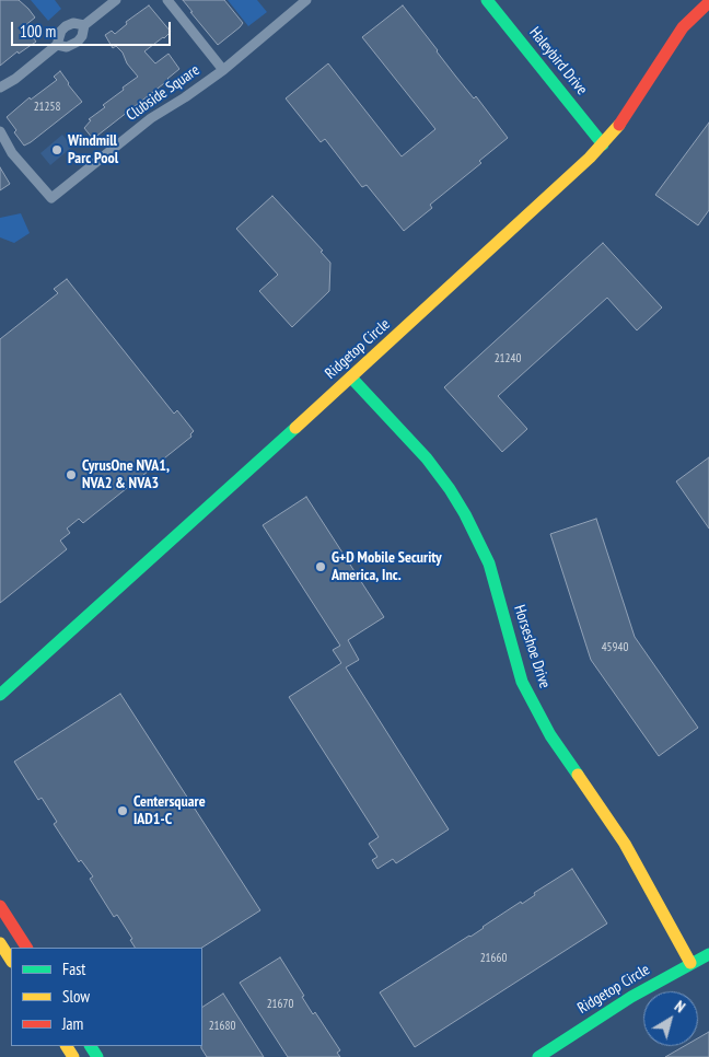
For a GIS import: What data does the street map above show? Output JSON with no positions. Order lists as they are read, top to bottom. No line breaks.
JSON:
{"streets":{"street":["Haleybird Drive","Clubside Square","Ridgetop Circle","Horseshoe Drive"]},"crossings":[["Haleybird Drive","Ridgetop Circle"],["Ridgetop Circle","Horseshoe Drive"]],"places":["Windmill Parc Pool","CyrusOne NVA1, NVA2 & NVA3","G+D Mobile Security America, Inc.","Centersquare IAD1-C"],"house_numbers":["21258","21240","45940","21660","21670","21680"],"legend":["Fast","Slow","Jam"],"scale_bar":"100 m","north":"top right"}
